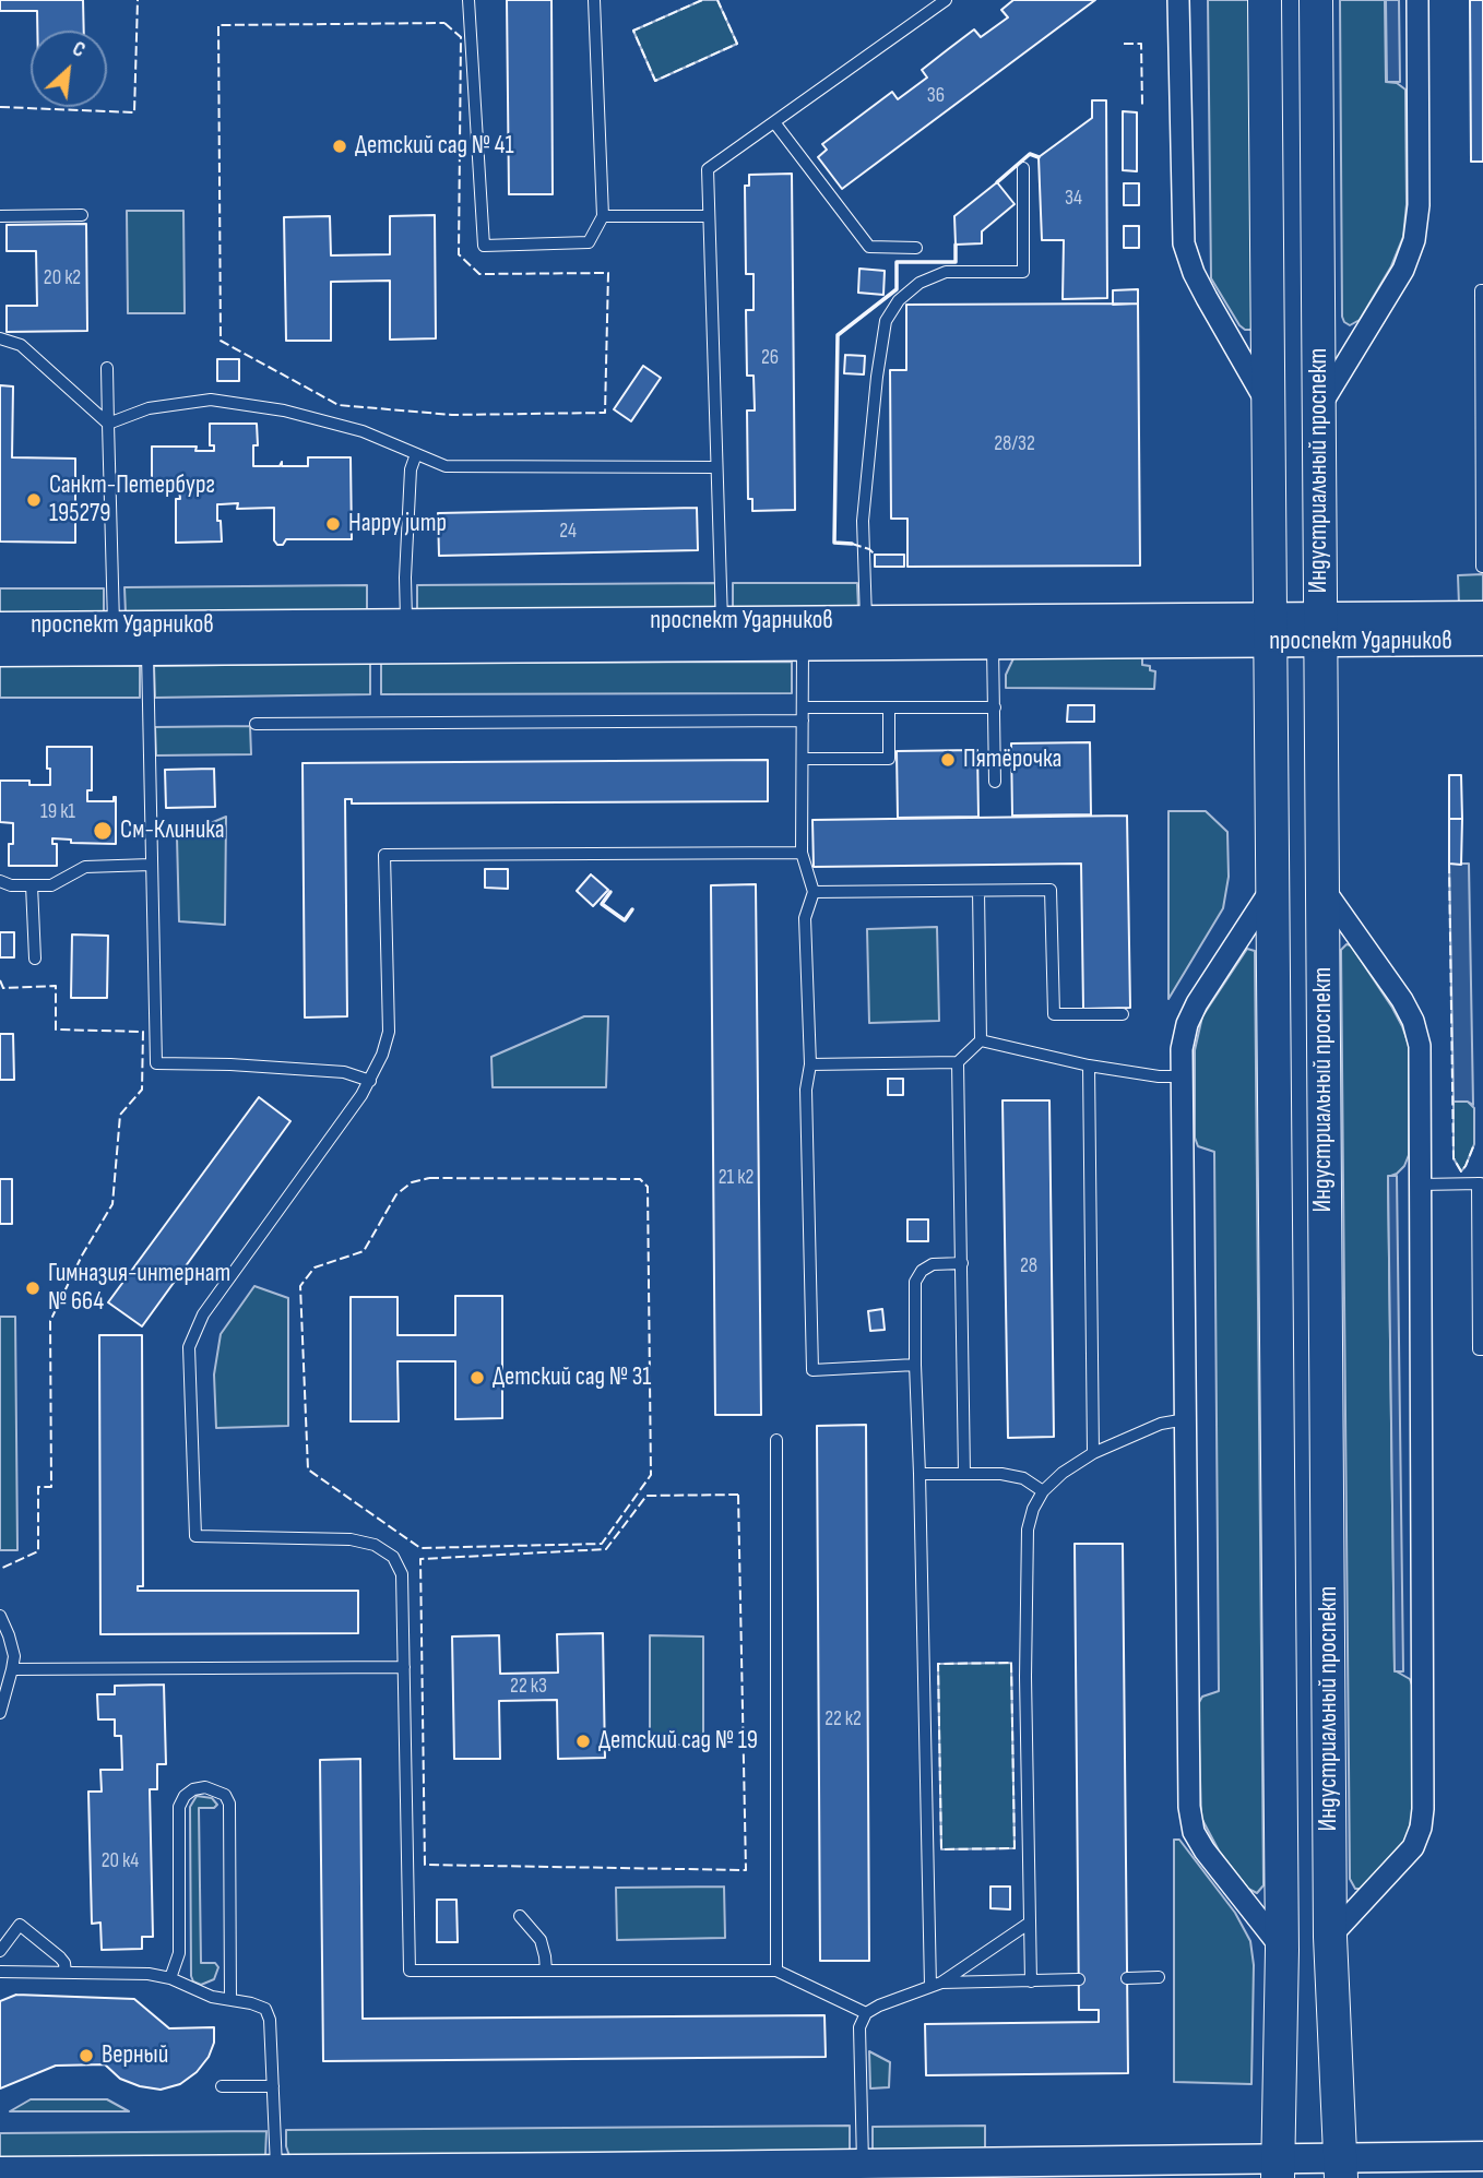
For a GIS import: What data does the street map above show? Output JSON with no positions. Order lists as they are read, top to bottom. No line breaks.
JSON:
{"streets":{"main road":["Индустриальный проспект"],"street":["проспект Ударников"]},"crossings":[["Индустриальный проспект","проспект Ударников"]],"places":["Детский сад № 41","Санкт-Петербург 195279","Happy jump","Пятёрочка","См-Клиника","Гимназия-интернат № 664","Детский сад № 31","Детский сад № 19","Верный"],"house_numbers":["36","34","20 к2","26","28/32","24","19 к1","21 к2","28","22 к3","22 к2","20 к4"],"north":"top right"}
